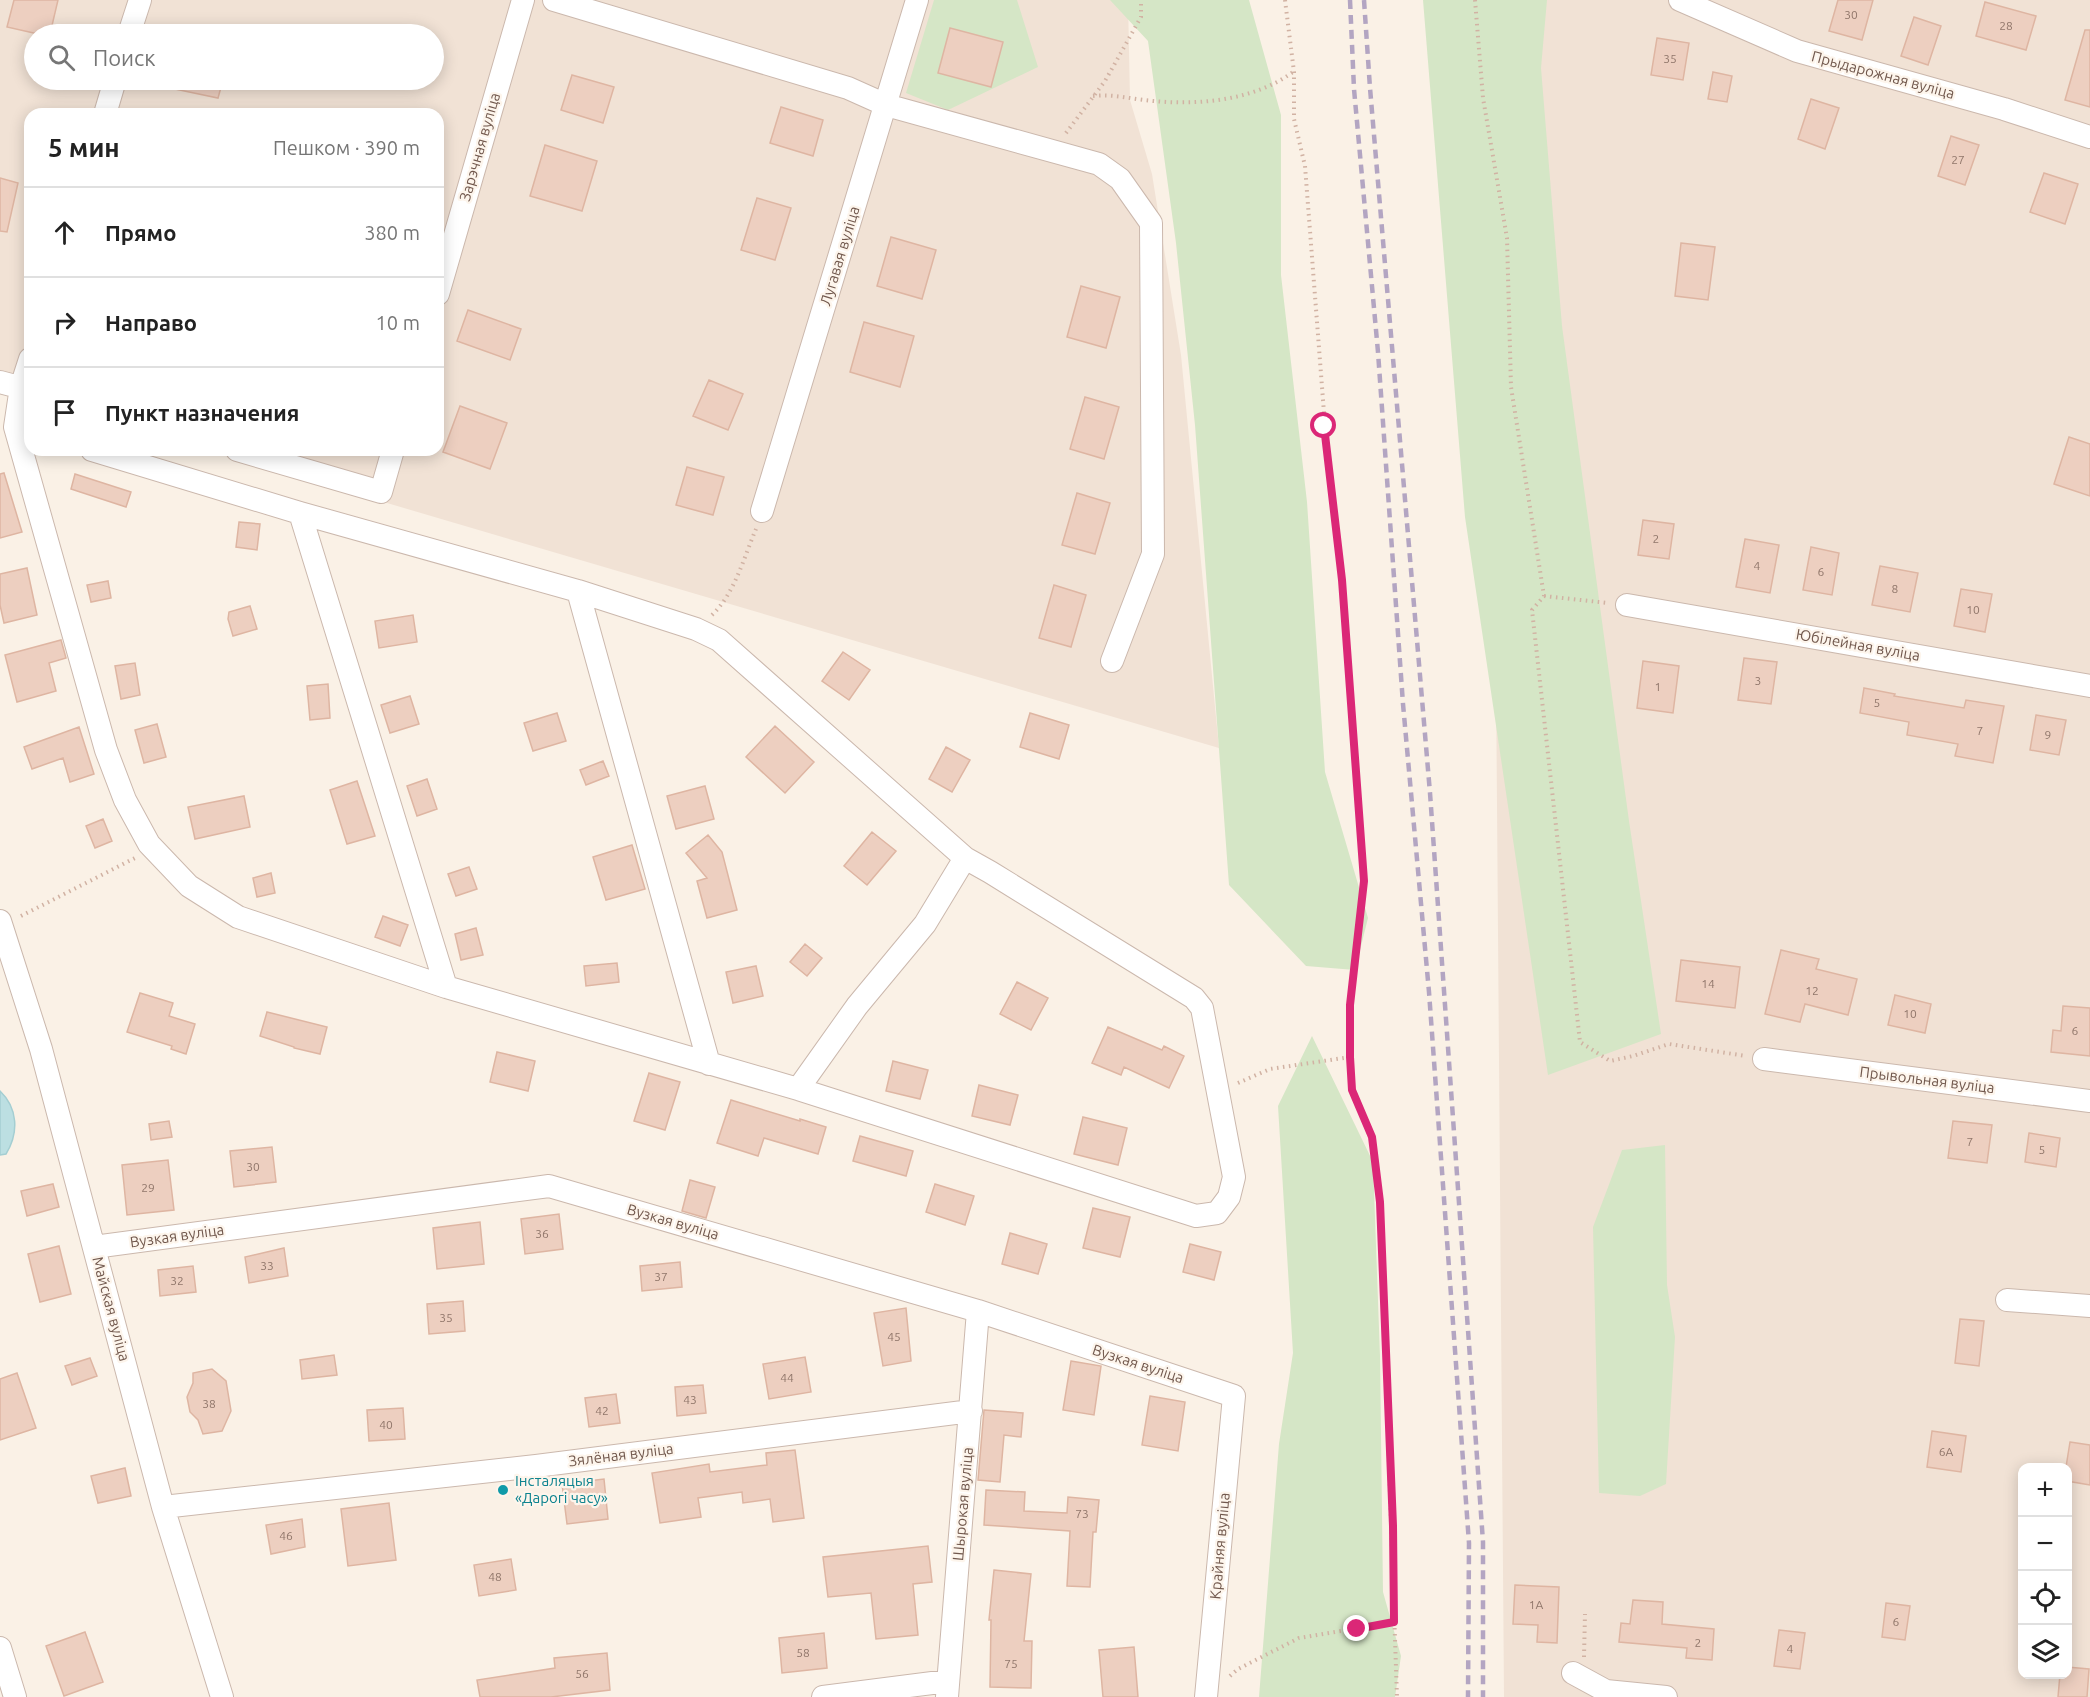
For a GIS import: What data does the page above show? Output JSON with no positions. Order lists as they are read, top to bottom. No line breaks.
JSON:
{"streets":{"street":["Прыдарожная вуліца","Зарэчная вуліца","Лугавая вуліца","Юбілейная вуліца","Прывольная вуліца","Вузкая вуліца","Майская вуліца","Зялёная вуліца","Шырокая вуліца","Крайняя вуліца"]},"crossings":[["Вузкая вуліца","Майская вуліца"],["Вузкая вуліца","Шырокая вуліца"],["Вузкая вуліца","Крайняя вуліца"],["Майская вуліца","Зялёная вуліца"],["Зялёная вуліца","Шырокая вуліца"]],"places":["Інсталяцыя «Дарогі часу»"],"house_numbers":["30","28","35","27","2","4","6","8","10","3","1","5","7","9","14","12","10","6","7","5","30","29","36","33","37","32","35","45","44","43","38","42","40","6А","73","46","48","1А","6","2","4","58","75","56"],"page":{"search":"Поиск","heading":["5 мин","Пешком · 390 m"],"list":[["Прямо","380 m"],["Направо","10 m"],"Пункт назначения"],"map_buttons":["+","−"]}}
